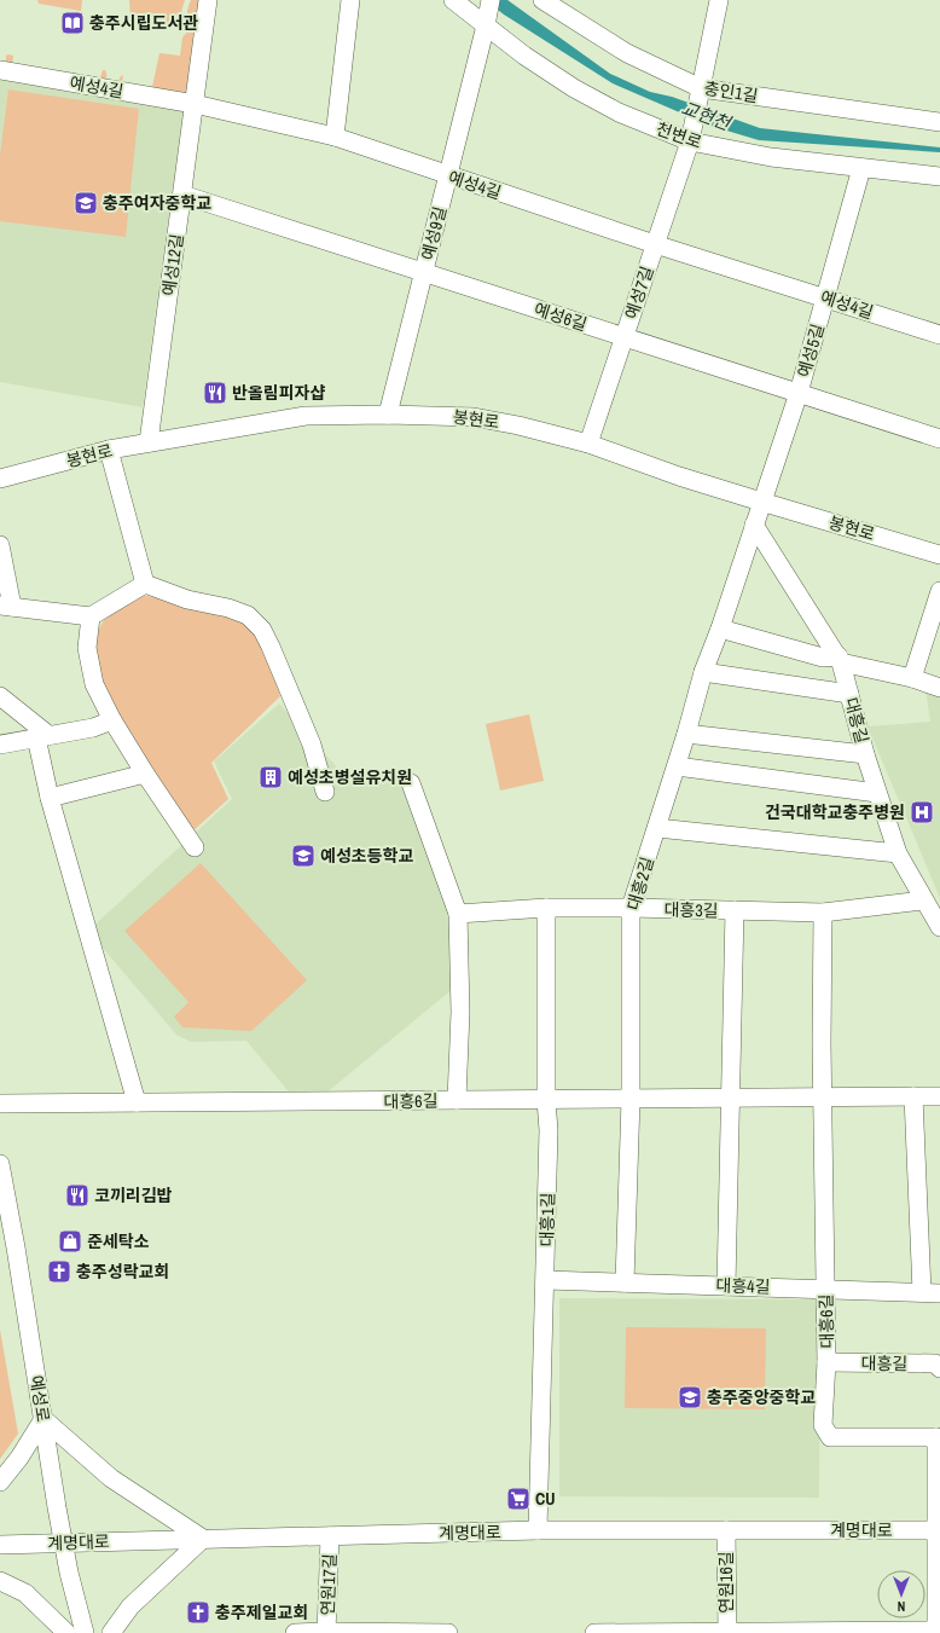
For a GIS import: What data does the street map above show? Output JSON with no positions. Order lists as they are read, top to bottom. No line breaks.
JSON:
{"streets":{"street":["예성4길","충인1길","천변로","예성9길","예성12길","예성7길","예성6길","예성5길","봉현로","대흥길","대흥2길","대흥3길","대흥6길","대흥1길","대흥4길","예성로","계명대로","연원16길","연원17길"]},"crossings":[["예성4길","예성9길"],["예성4길","예성12길"],["예성4길","예성7길"],["예성4길","예성5길"],["충인1길","예성7길"],["천변로","예성9길"],["천변로","예성7길"],["천변로","예성5길"],["예성9길","예성6길"],["예성9길","봉현로"],["예성12길","예성6길"],["예성12길","봉현로"],["예성7길","예성6길"],["예성7길","봉현로"],["예성6길","예성5길"],["예성5길","봉현로"],["예성5길","대흥2길"],["봉현로","대흥2길"],["대흥길","대흥2길"],["대흥길","대흥3길"],["대흥길","대흥6길"],["대흥2길","대흥3길"],["대흥2길","대흥6길"],["대흥2길","대흥4길"],["대흥3길","대흥6길"],["대흥3길","대흥1길"],["대흥6길","대흥1길"],["대흥6길","대흥4길"],["대흥1길","대흥4길"],["대흥1길","계명대로"],["예성로","계명대로"],["계명대로","연원16길"],["계명대로","연원17길"]],"water":["교현천"],"places":{"library":["충주시립도서관"],"school or university":["충주여자중학교","예성초등학교","충주중앙중학교"],"restaurant":["반올림피자샵","코끼리김밥"],"building":["예성초병설유치원"],"hospital":["건국대학교충주병원"],"shop":["준세탁소"],"church":["충주성락교회","충주제일교회"],"supermarket":["CU"]},"north":"bottom"}
